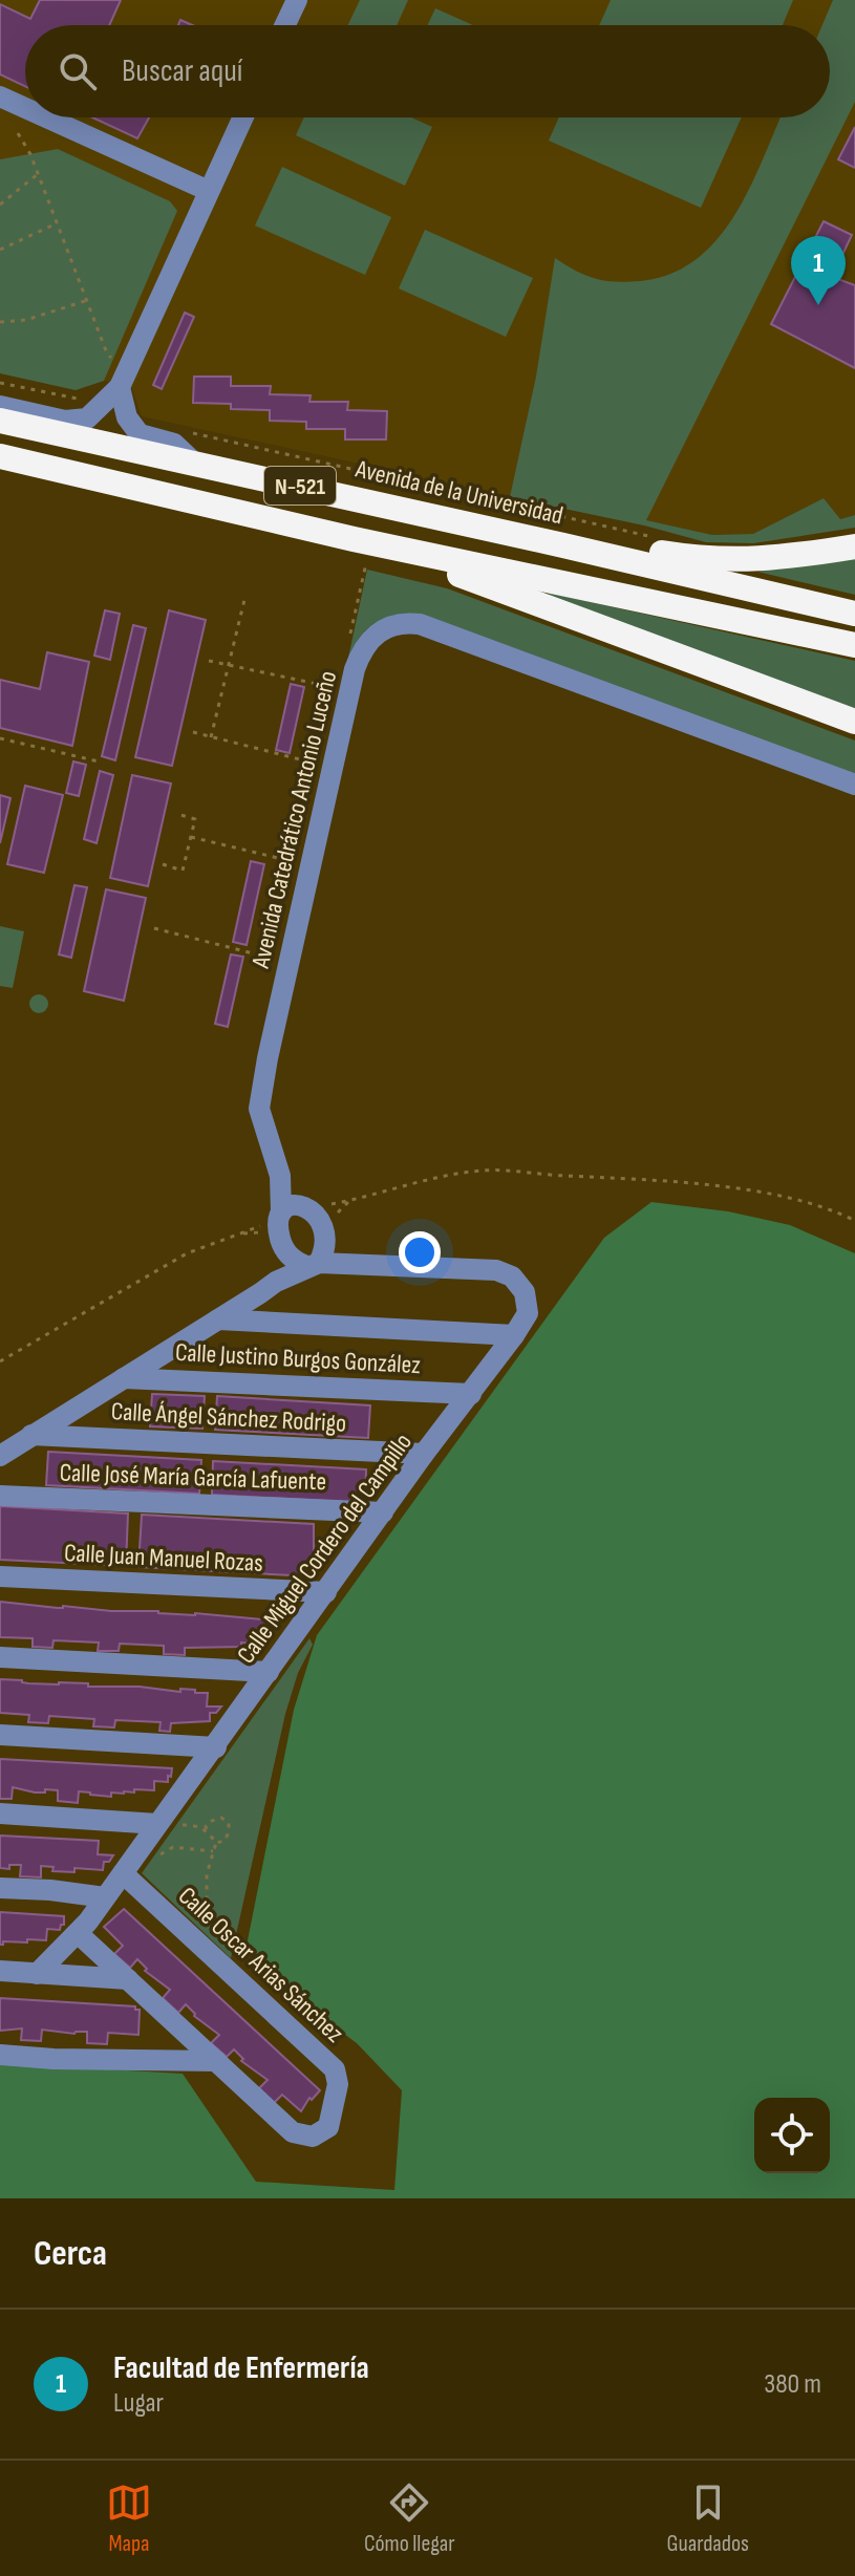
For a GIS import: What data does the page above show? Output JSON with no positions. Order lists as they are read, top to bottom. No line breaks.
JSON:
{"streets":{"highway":["N-521","Avenida de la Universidad"],"street":["Avenida Catedrático Antonio Luceño","Calle Justino Burgos González","Calle Ángel Sánchez Rodrigo","Calle José María García Lafuente","Calle Miguel Cordero del Campillo","Calle Juan Manuel Rozas","Calle Oscar Arias Sánchez"]},"crossings":[["Avenida Catedrático Antonio Luceño","Calle Miguel Cordero del Campillo"],["Calle Justino Burgos González","Calle Miguel Cordero del Campillo"],["Calle Ángel Sánchez Rodrigo","Calle Miguel Cordero del Campillo"],["Calle José María García Lafuente","Calle Miguel Cordero del Campillo"],["Calle Miguel Cordero del Campillo","Calle Juan Manuel Rozas"],["Calle Miguel Cordero del Campillo","Calle Oscar Arias Sánchez"]],"page":{"search":"Buscar aquí","pins":"1","heading":"Cerca","list":[{"mark":"1","name":"Facultad de Enfermería","note":"Lugar","value":"380 m"}],"nav":["Mapa","Cómo llegar","Guardados"]}}
